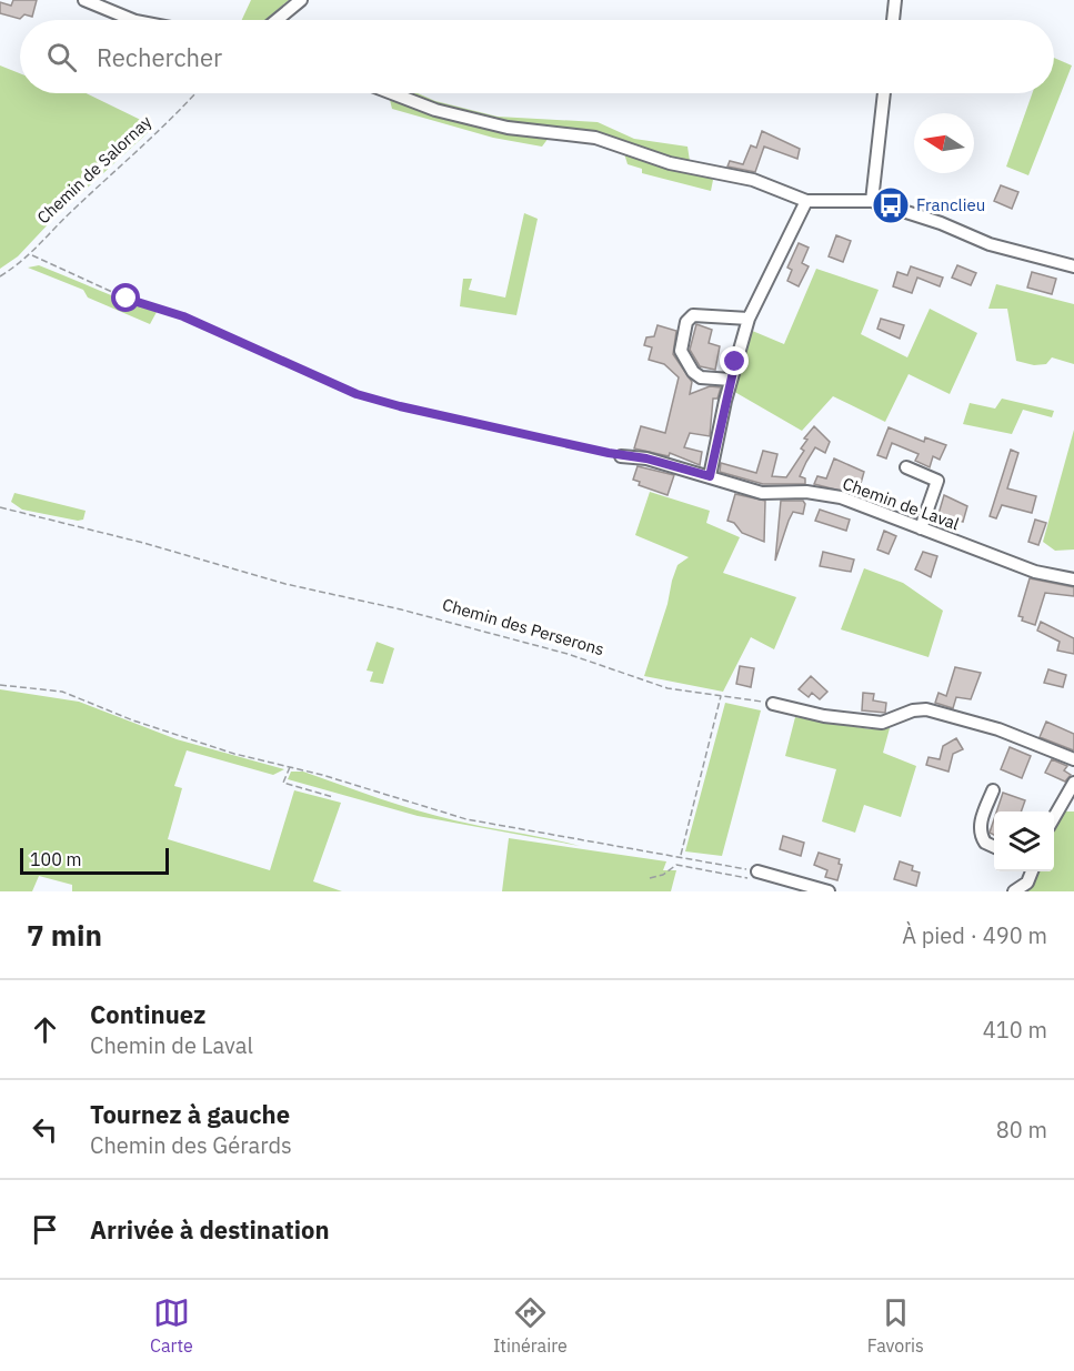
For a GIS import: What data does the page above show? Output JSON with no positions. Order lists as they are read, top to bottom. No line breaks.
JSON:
{"streets":{"street":["Chemin de Laval"],"path":["Chemin de Salornay","Chemin des Perserons"]},"places":{"bus stop":["Franclieu"]},"scale_bar":"100 m","north":"left","page":{"search":"Rechercher","scale":"100 m","heading":["7 min","À pied · 490 m"],"list":[["Continuez","Chemin de Laval","410 m"],["Tournez à gauche","Chemin des Gérards","80 m"],"Arrivée à destination"],"nav":["Carte","Itinéraire","Favoris"]}}
